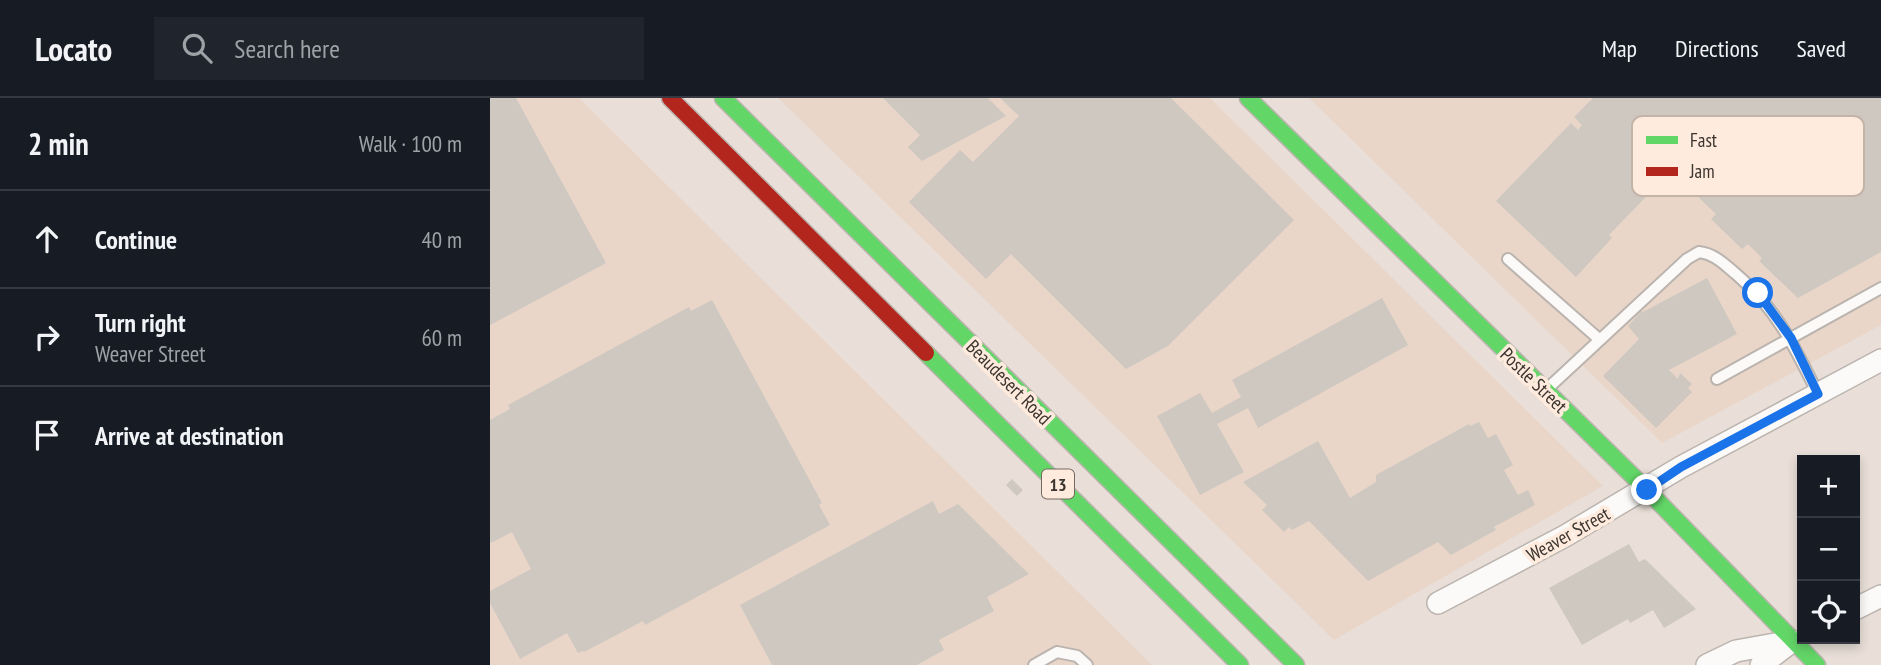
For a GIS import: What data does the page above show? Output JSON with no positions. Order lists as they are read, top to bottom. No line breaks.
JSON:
{"streets":{"main road":["Postle Street","Beaudesert Road","13"],"street":["Weaver Street"]},"crossings":[["Postle Street","Weaver Street"]],"legend":["Fast","Jam"],"page":{"header":"Locato","search":"Search here","nav":["Map","Directions","Saved"],"heading":["2 min","Walk · 100 m"],"list":[["Continue","40 m"],["Turn right","Weaver Street","60 m"],"Arrive at destination"],"map_buttons":["+","−"]}}
